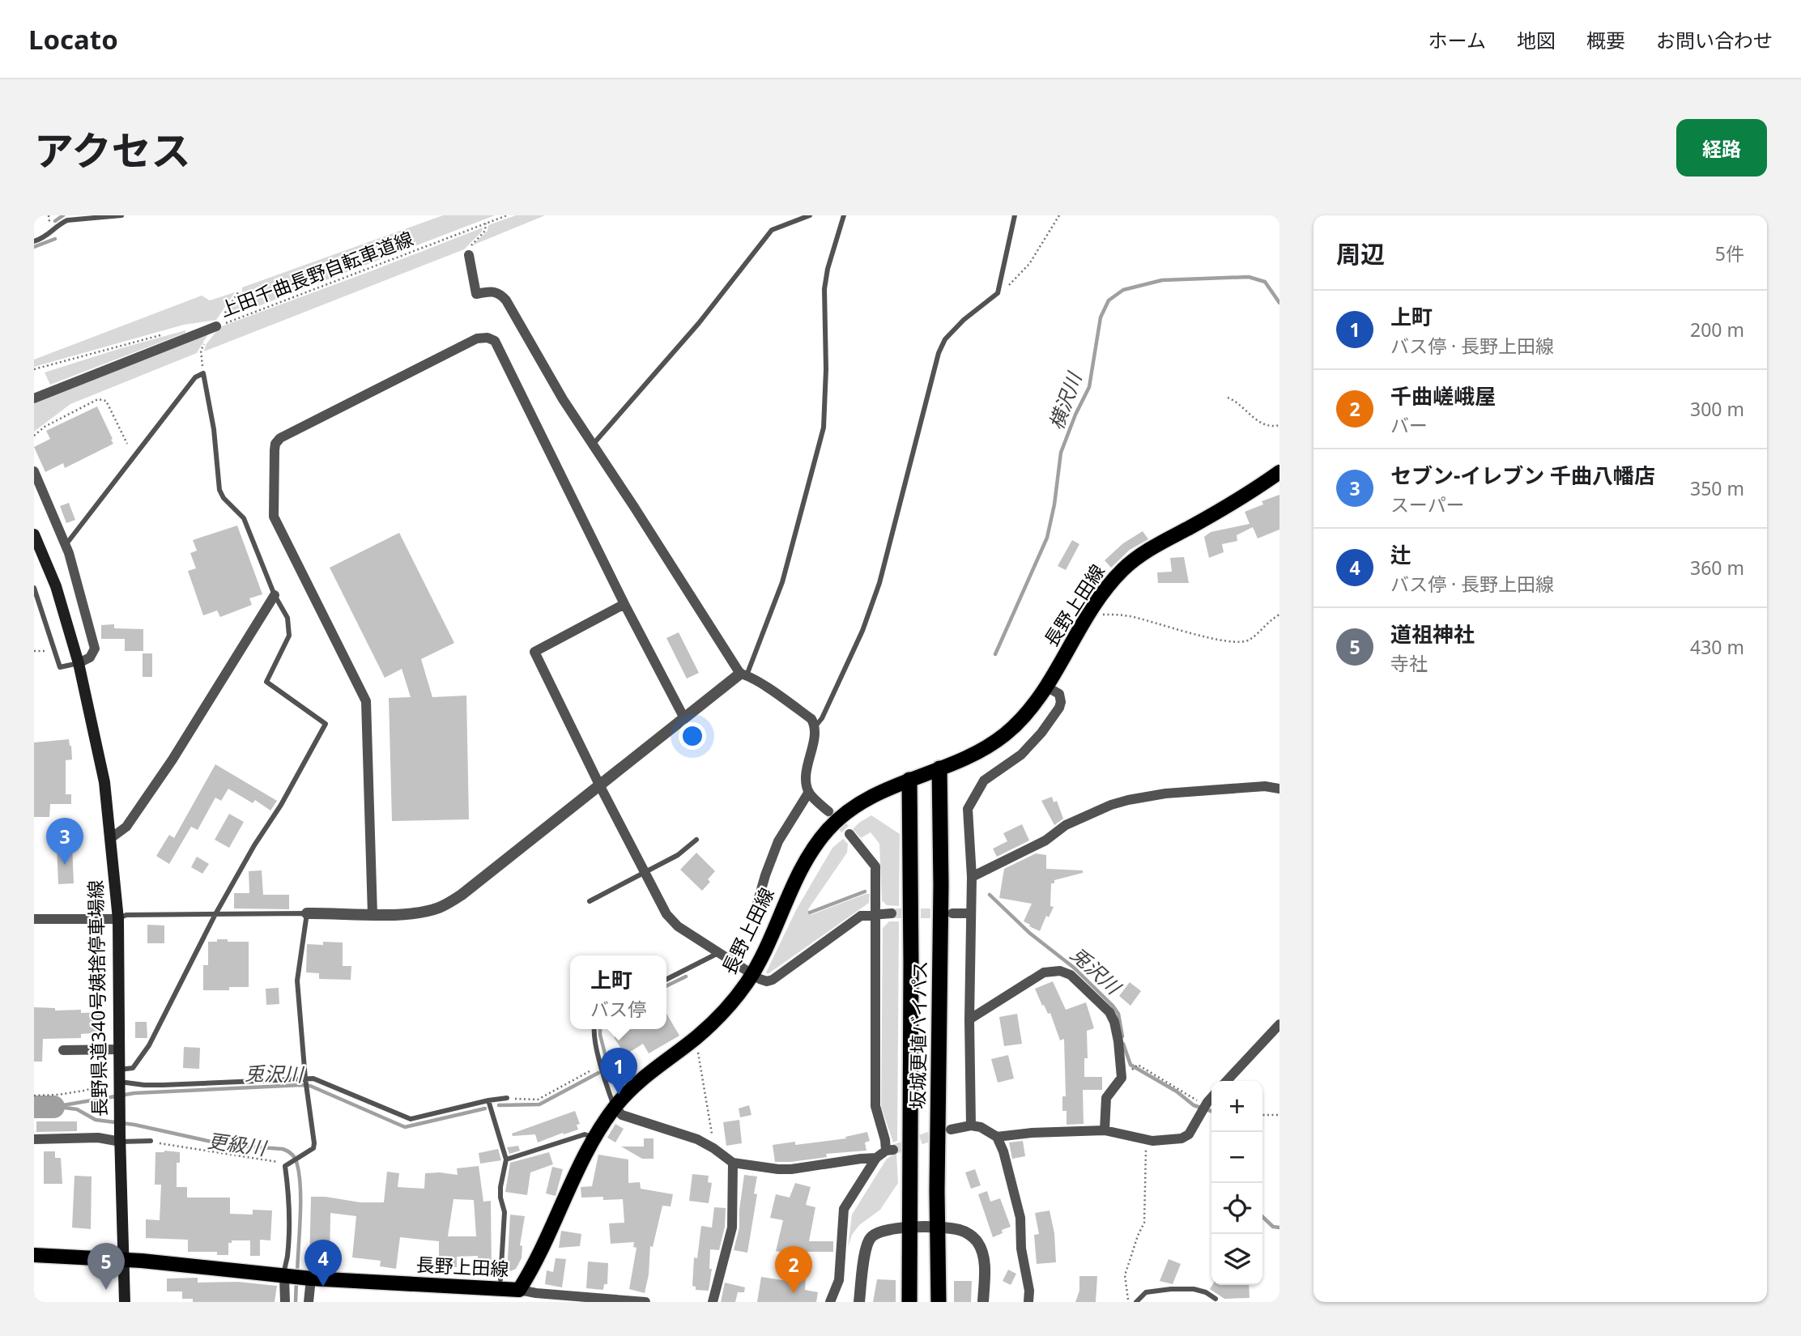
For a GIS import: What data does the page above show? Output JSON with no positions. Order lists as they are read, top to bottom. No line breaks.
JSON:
{"streets":{"highway":["坂城更埴バイパス"],"main road":["長野上田線","長野県道340号姨捨停車場線"],"path":["上田千曲長野自転車道線"]},"crossings":[["長野上田線","長野県道340号姨捨停車場線"],["長野上田線","坂城更埴バイパス"]],"water":["横沢川","兎沢川","更級川"],"page":{"header":"Locato","nav":["ホーム","地図","概要","お問い合わせ"],"title":"アクセス","buttons":"経路","heading":["周辺","5件"],"list":[{"mark":"1","name":"上町","note":"バス停 · 長野上田線","value":"200 m"},{"mark":"2","name":"千曲嵯峨屋","note":"バー","value":"300 m"},{"mark":"3","name":"セブン-イレブン 千曲八幡店","note":"スーパー","value":"350 m"},{"mark":"4","name":"辻","note":"バス停 · 長野上田線","value":"360 m"},{"mark":"5","name":"道祖神社","note":"寺社","value":"430 m"}],"pins":["3","1","4","5","2"],"popup":["上町","バス停"],"map_buttons":["+","−"]}}
